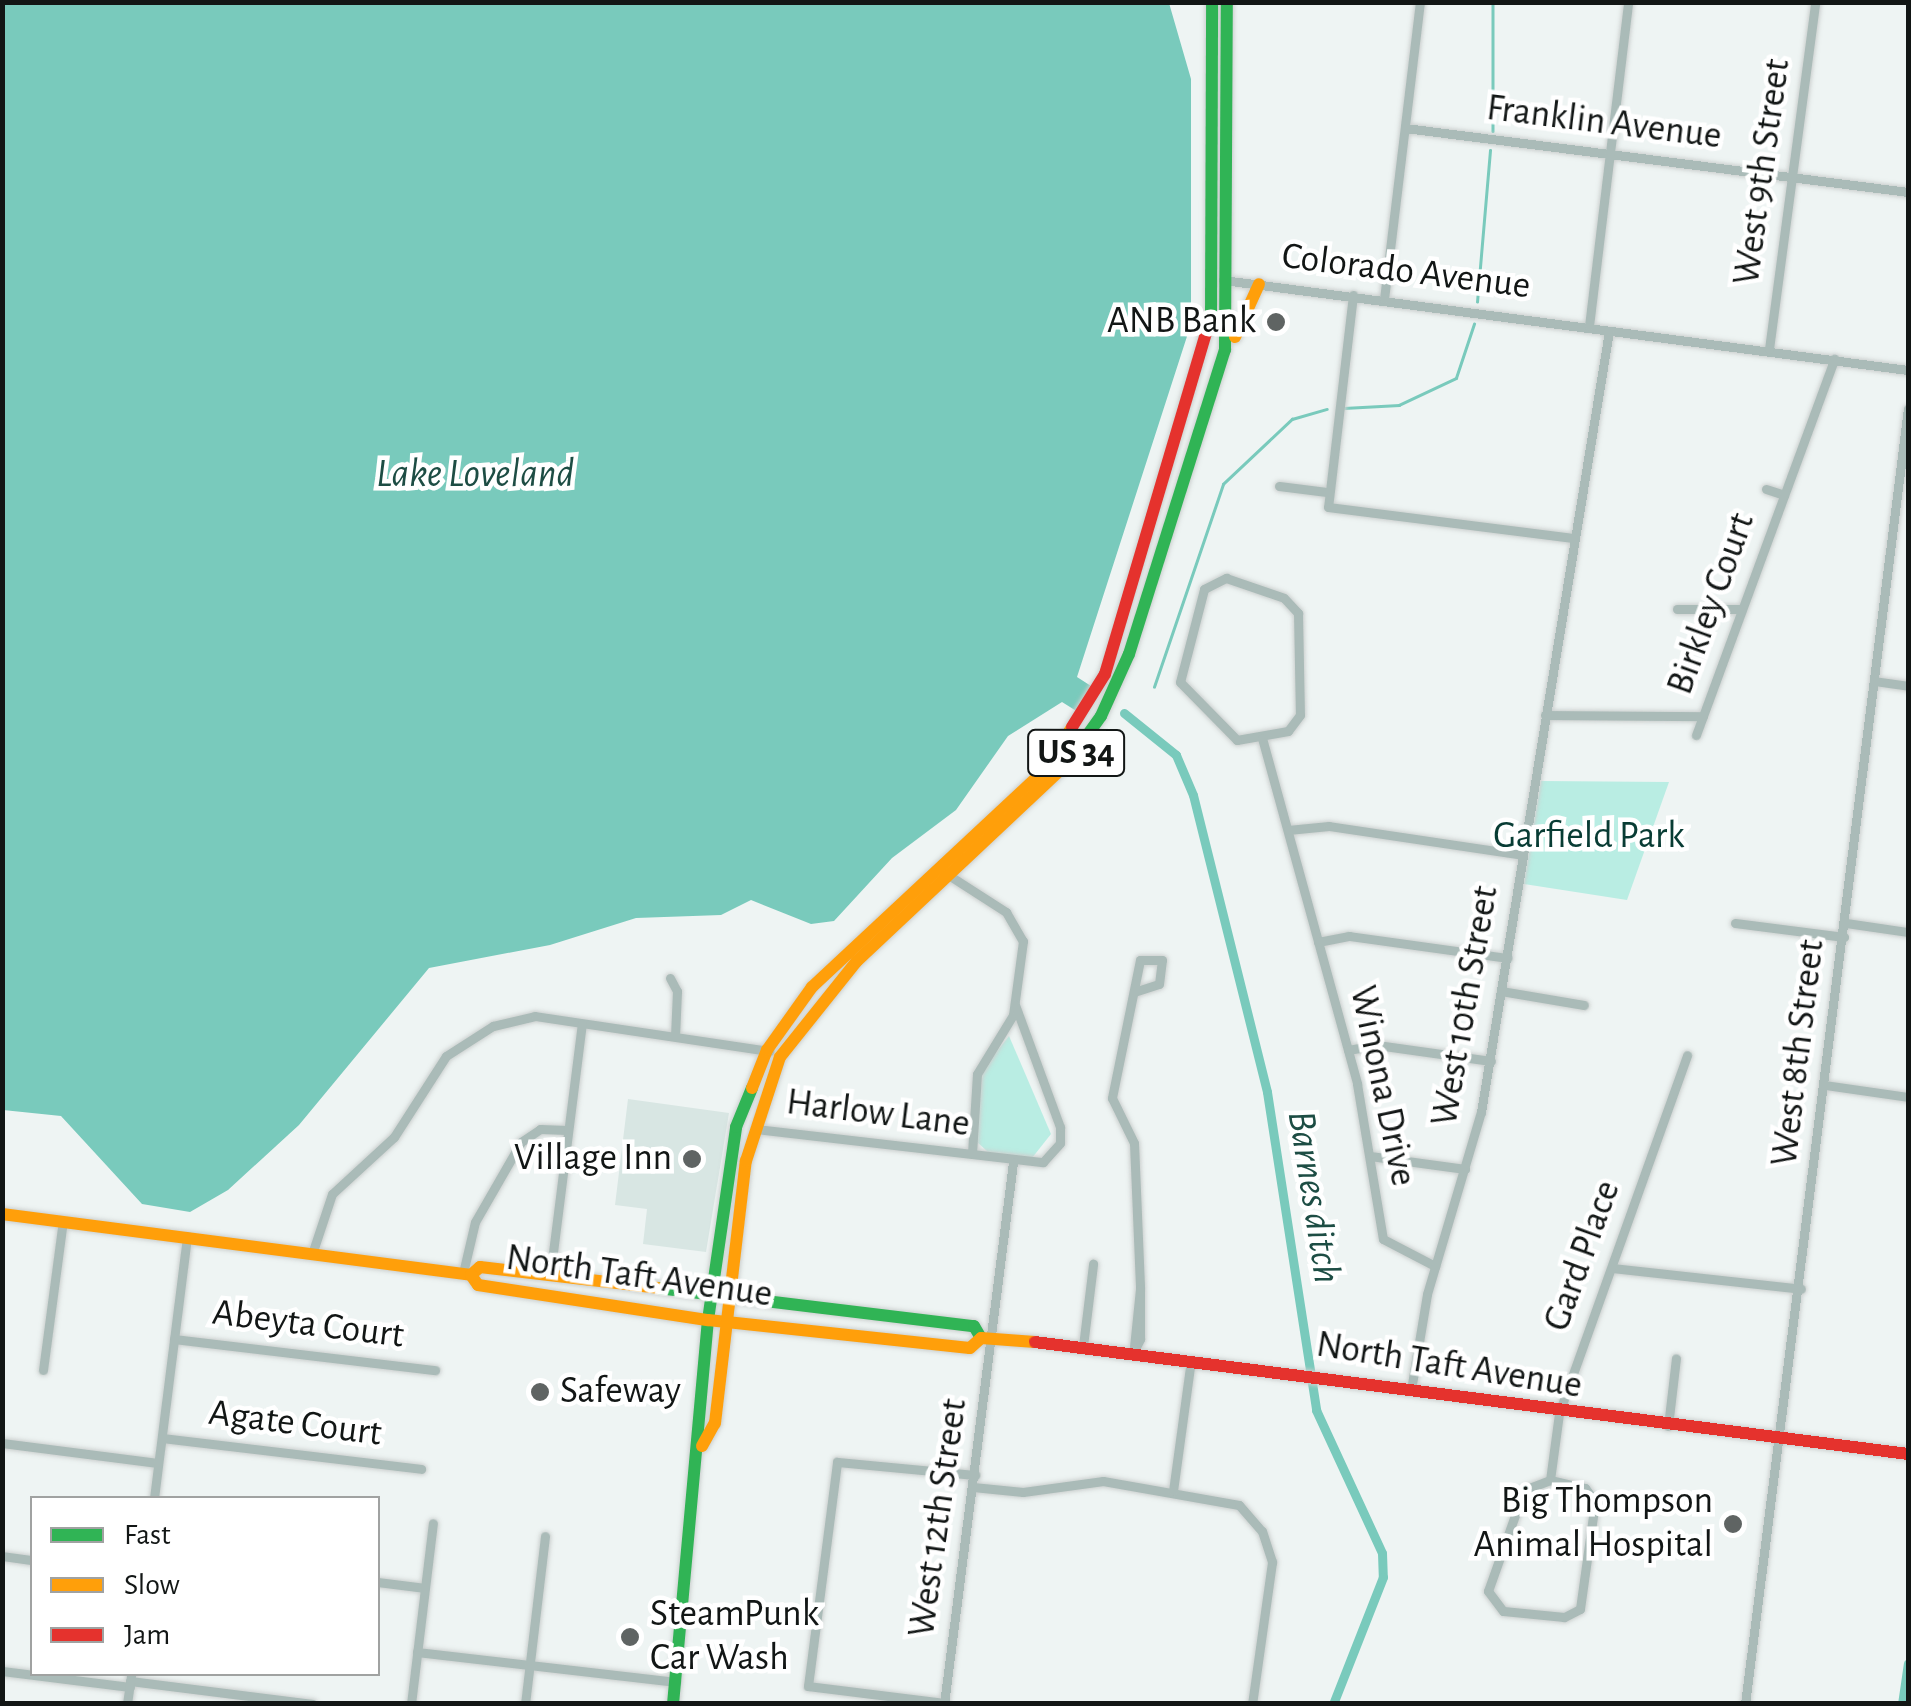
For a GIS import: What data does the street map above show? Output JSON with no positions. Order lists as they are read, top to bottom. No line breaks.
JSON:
{"streets":{"main road":["US 34","North Taft Avenue"],"street":["Franklin Avenue","West 9th Street","Colorado Avenue","Birkley Court","West 10th Street","West 8th Street","Winona Drive","Harlow Lane","Gard Place","Abeyta Court","Agate Court","West 12th Street"]},"crossings":[["Franklin Avenue","West 9th Street"],["Colorado Avenue","US 34"],["Colorado Avenue","West 10th Street"],["US 34","Harlow Lane"],["US 34","North Taft Avenue"],["West 10th Street","Winona Drive"],["West 10th Street","North Taft Avenue"],["West 8th Street","North Taft Avenue"],["Harlow Lane","West 12th Street"],["Gard Place","North Taft Avenue"],["North Taft Avenue","West 12th Street"]],"water":["Lake Loveland","Barnes ditch"],"parks":["Garfield Park"],"places":["ANB Bank","Village Inn","Safeway","Big Thompson Animal Hospital","SteamPunk Car Wash"],"legend":["Fast","Slow","Jam"]}
